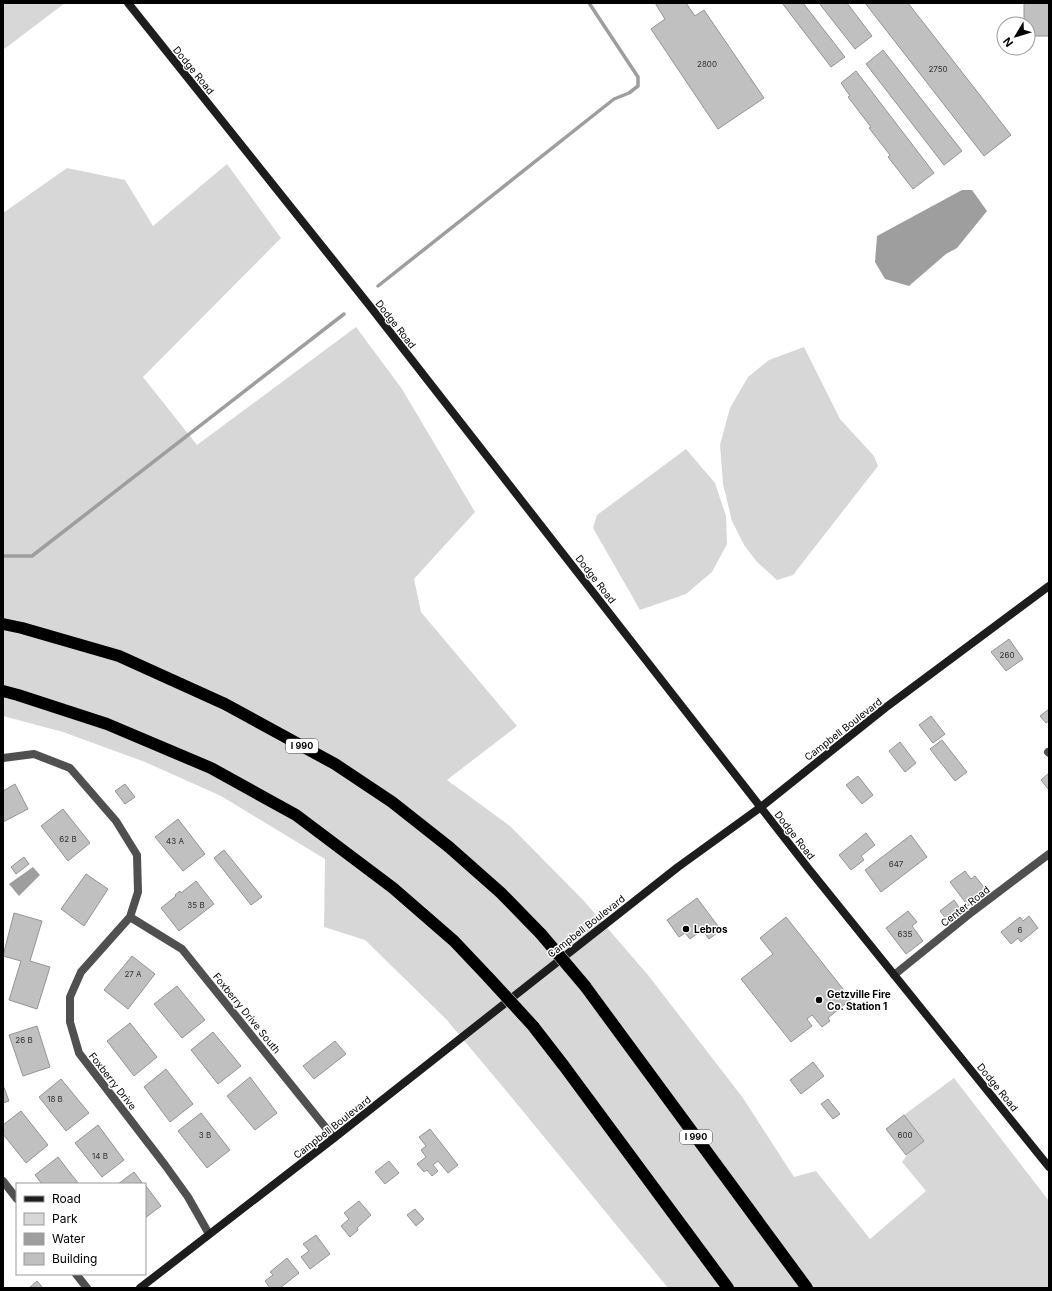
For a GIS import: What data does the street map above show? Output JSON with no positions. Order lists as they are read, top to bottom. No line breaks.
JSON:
{"streets":{"highway":["I 990"],"street":["Dodge Road","Campbell Boulevard","Center Road","Foxberry Drive South","Foxberry Drive"]},"crossings":[["Dodge Road","Campbell Boulevard"],["Dodge Road","Center Road"],["Campbell Boulevard","Foxberry Drive South"],["Campbell Boulevard","Foxberry Drive"],["Foxberry Drive South","Foxberry Drive"]],"places":["Lebros","Getzville Fire Co. Station 1"],"house_numbers":["2800","2750","260","62 B","43 A","647","35 B","6","635","27 A","26 B","18 B","3 B","600","14 B"],"legend":["Road","Park","Water","Building"],"north":"bottom left"}
